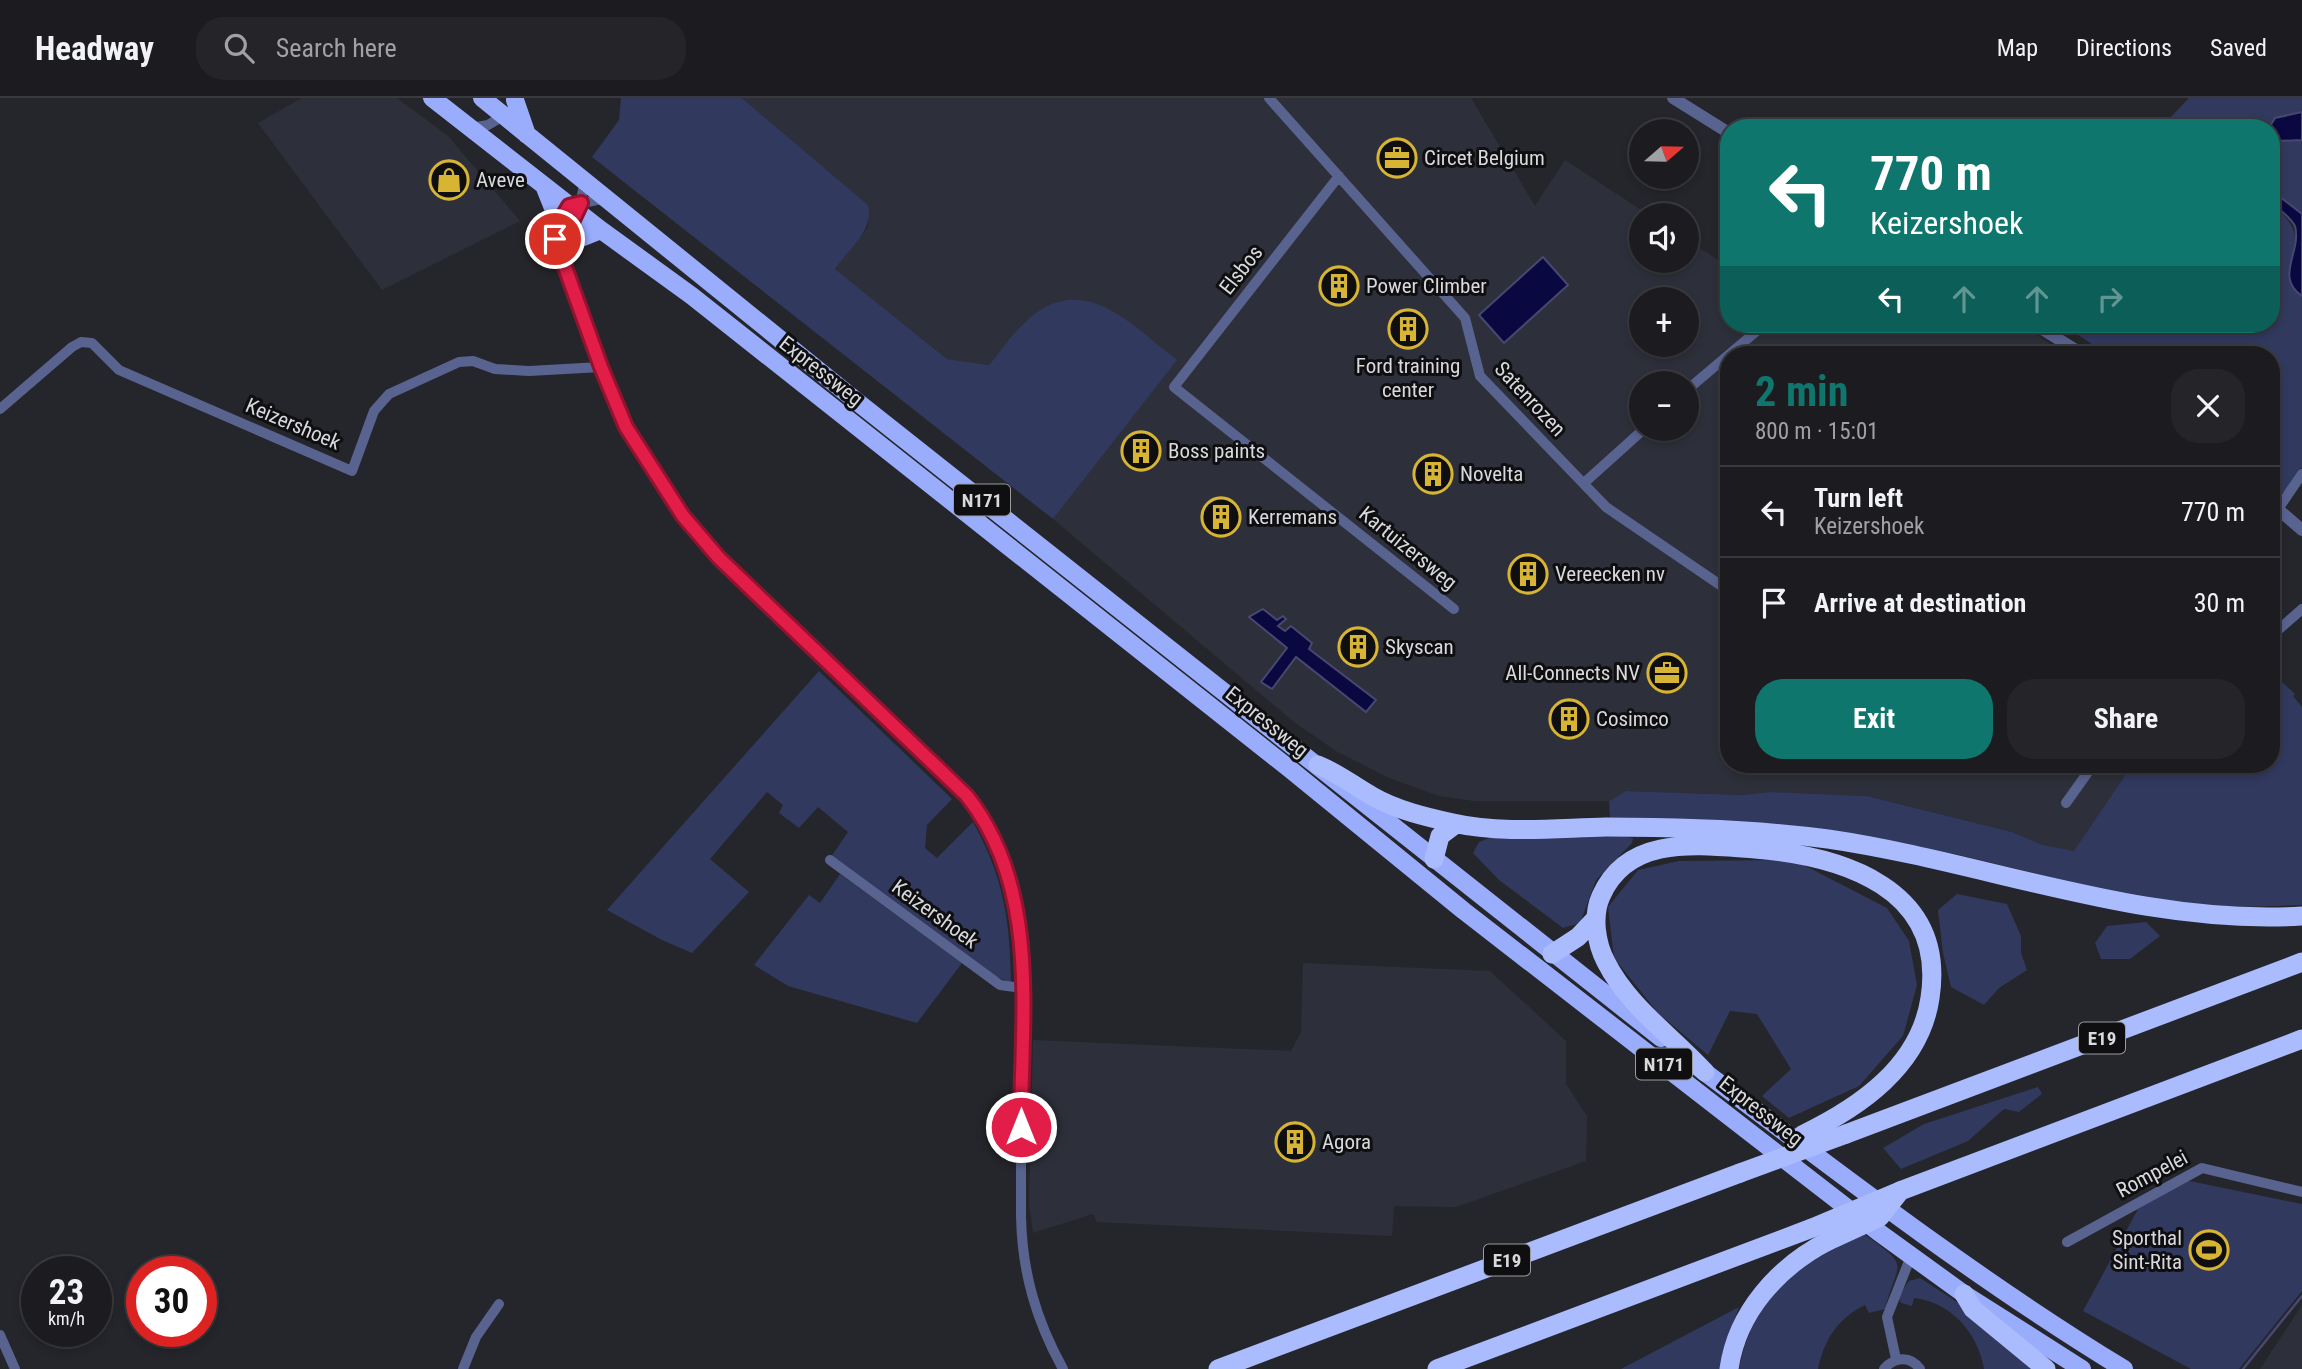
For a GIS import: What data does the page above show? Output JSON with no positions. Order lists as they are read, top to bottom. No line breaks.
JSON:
{"streets":{"highway":["Expressweg","N171","E19"],"street":["Elsbos","Satenrozen","Keizershoek","Kartuizersweg","Rompelei"]},"crossings":[["Elsbos","Satenrozen"],["Elsbos","Kartuizersweg"]],"places":{"office":["Circet Belgium","All-Connects NV"],"shop":["Aveve"],"building":["Power Climber","Ford training center","Boss paints","Novelta","Kerremans","Vereecken nv","Skyscan","Cosimco","Agora"],"sports":["Sporthal Sint-Rita"]},"north":"right","page":{"header":"Headway","search":"Search here","nav":["Map","Directions","Saved"],"map_buttons":["+","−"],"turn":["770 m","Keizershoek"],"heading":["2 min","800 m · 15:01"],"list":[{"name":"Turn left","note":"Keizershoek","value":"770 m"},{"name":"Arrive at destination","value":"30 m"}],"buttons":["Exit","Share"],"speed":"23 km/h","limit":"30"}}
